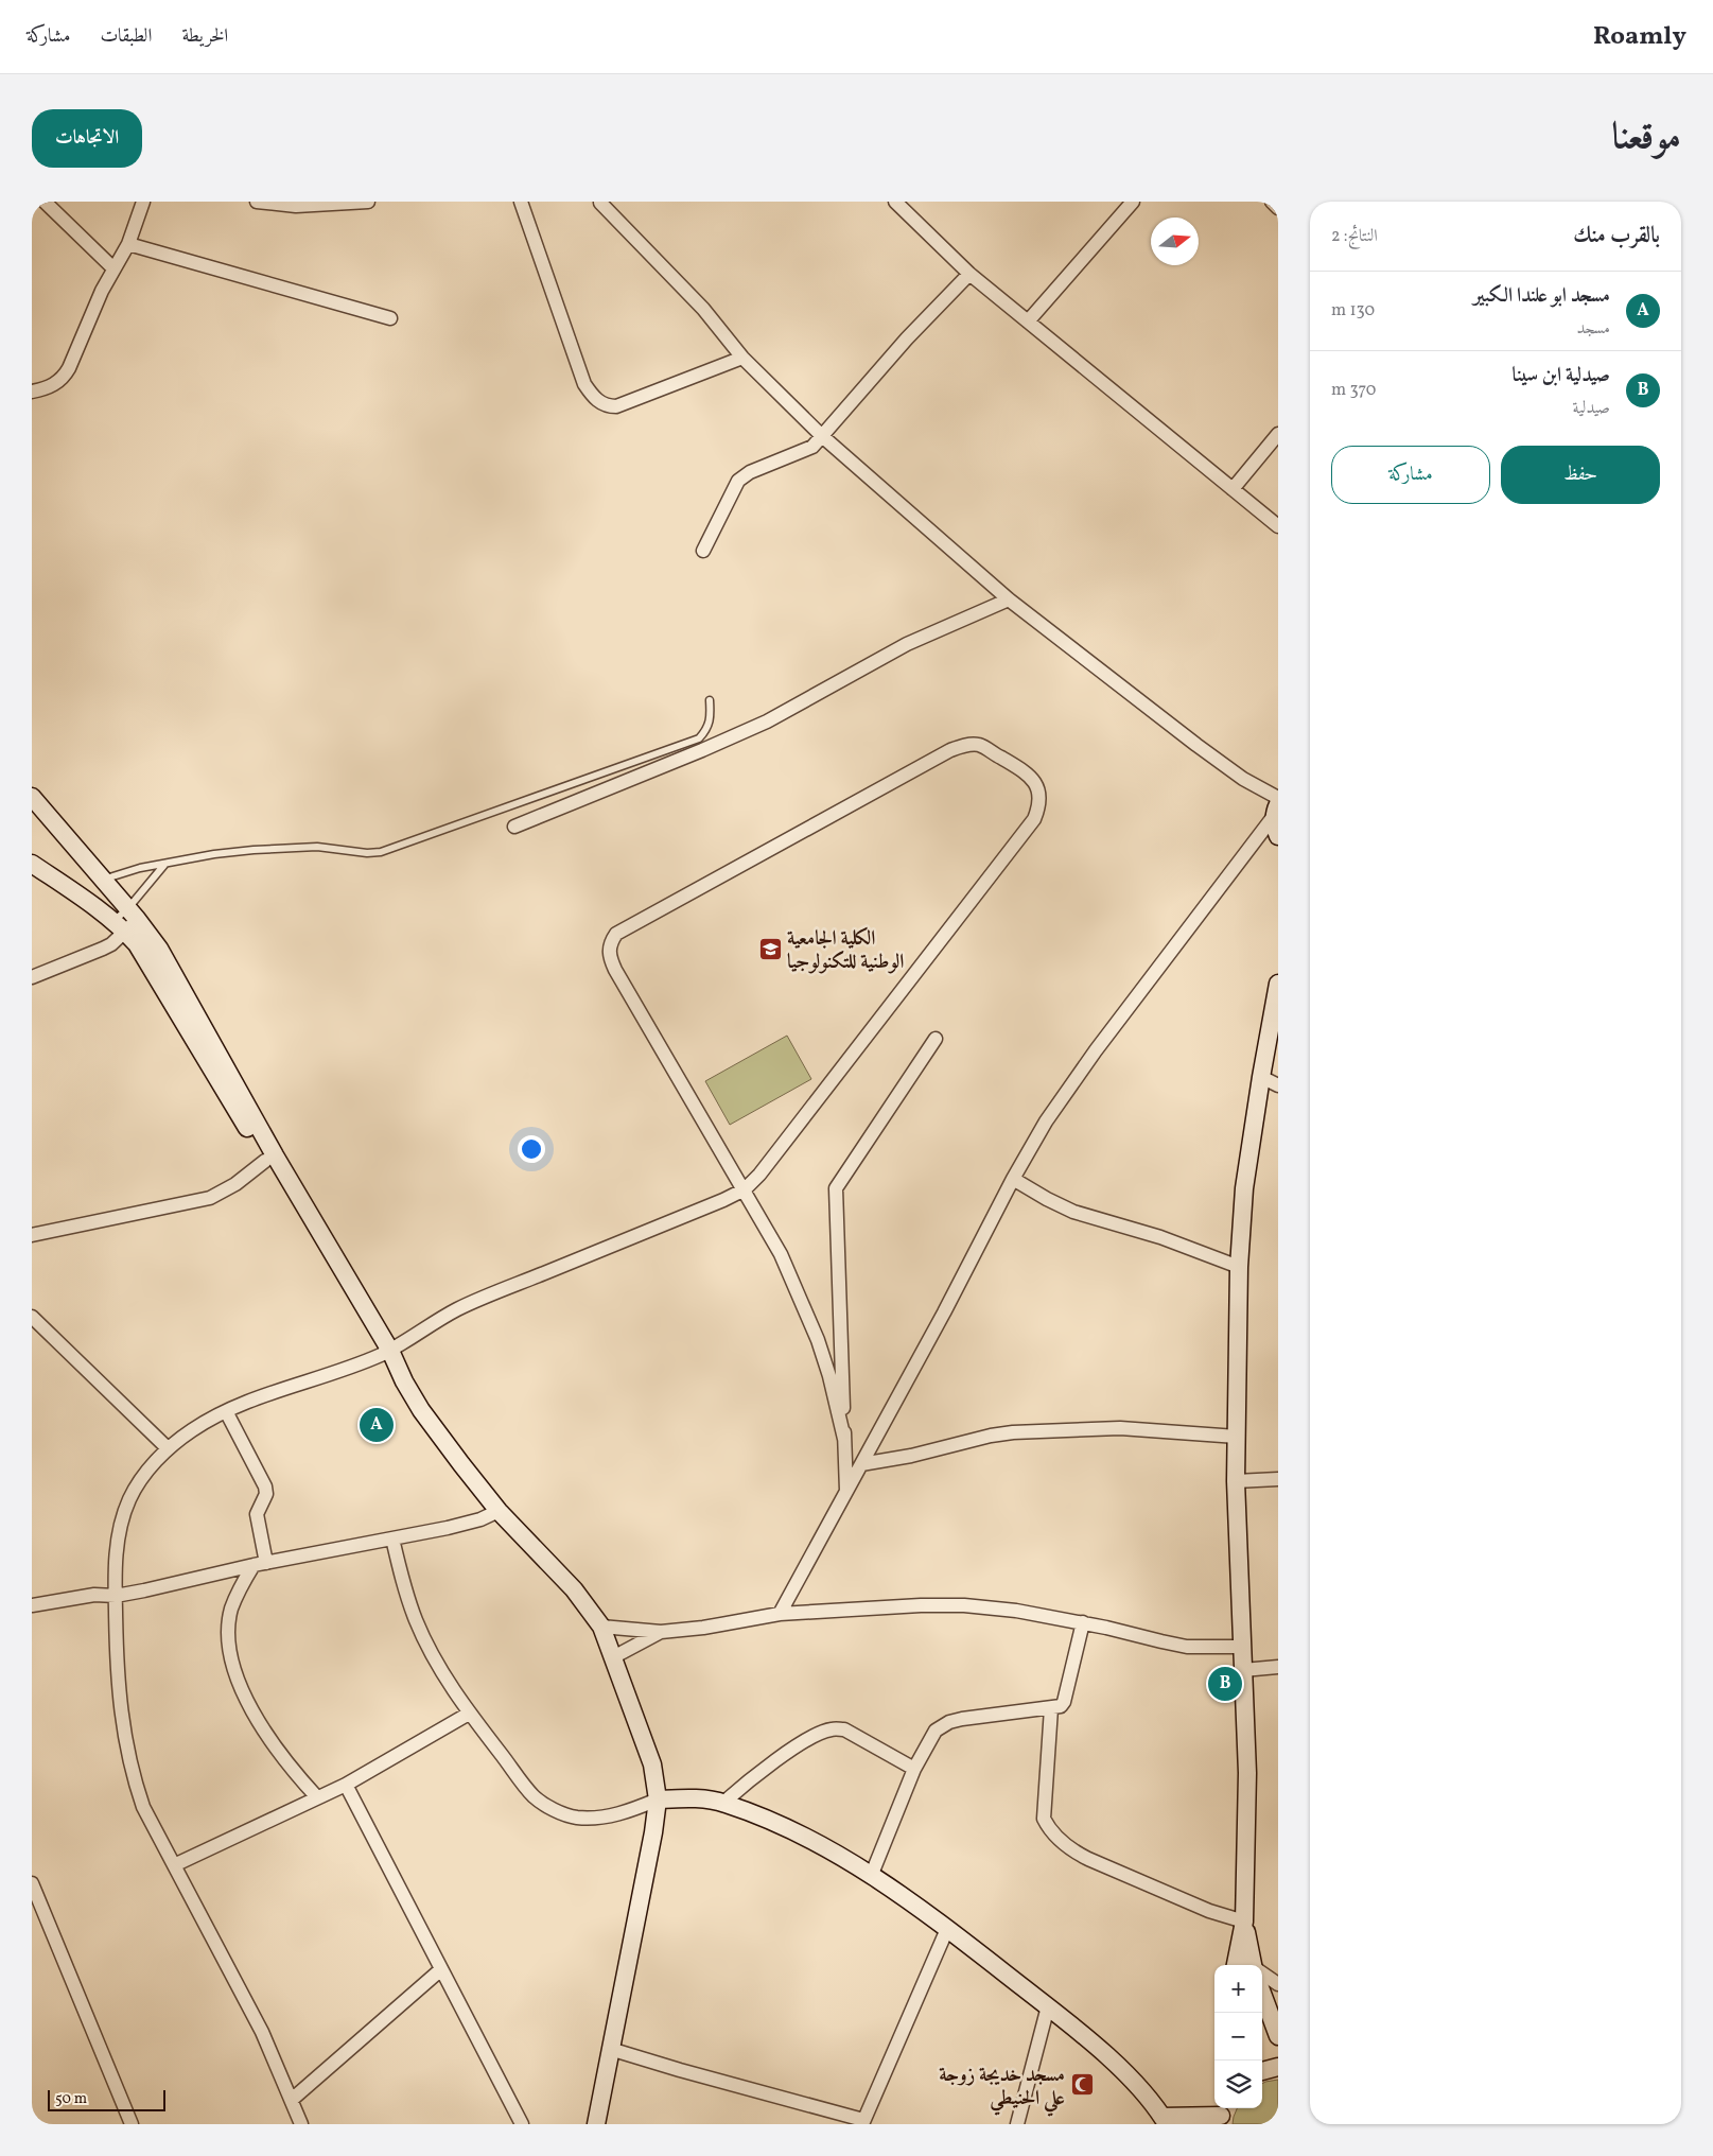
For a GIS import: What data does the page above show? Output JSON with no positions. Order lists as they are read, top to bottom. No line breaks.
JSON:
{"places":{"school or university":["الكلية الجامعية الوطنية للتكنولوجيا"],"mosque":["مسجد خديجة زوجة علي الحنيطي"]},"scale_bar":"50 m","north":"right","page":{"header":"Roamly","nav":["الخريطة","الطبقات","مشاركة"],"title":"موقعنا","buttons":["الاتجاهات",["حفظ","مشاركة"]],"heading":["بالقرب منك","النتائج: 2"],"list":[{"mark":"A","name":"مسجد ابو علندا الكبير","note":"مسجد","value":"130 m"},{"mark":"B","name":"صيدلية ابن سينا","note":"صيدلية","value":"370 m"}],"pins":["A","B"],"map_buttons":["+","−"],"scale":"50 m"}}
